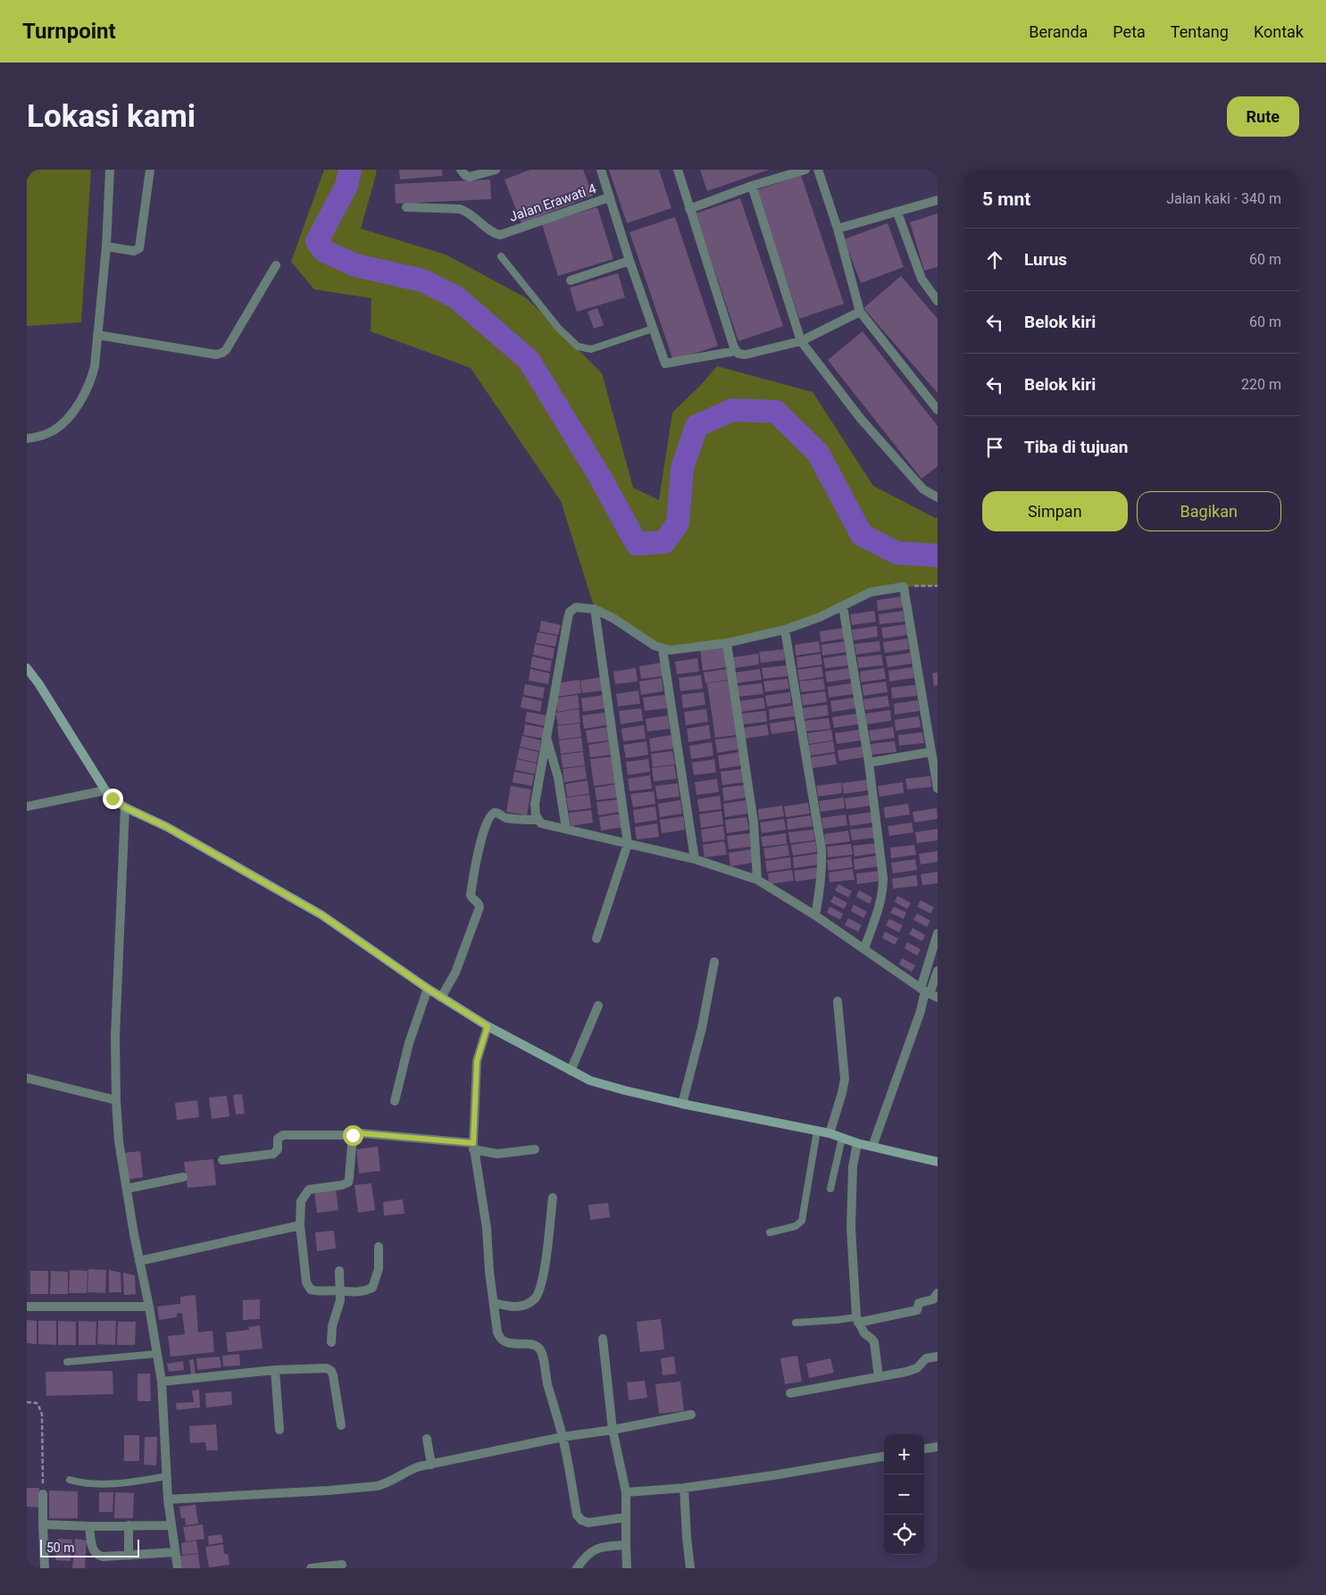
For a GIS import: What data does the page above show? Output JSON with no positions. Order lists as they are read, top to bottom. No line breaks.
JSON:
{"streets":{"street":["Jalan Erawati 4"]},"scale_bar":"50 m","page":{"header":"Turnpoint","nav":["Beranda","Peta","Tentang","Kontak"],"buttons":["Rute",["Simpan","Bagikan"]],"title":"Lokasi kami","heading":["5 mnt","Jalan kaki · 340 m"],"list":[["Lurus","60 m"],["Belok kiri","60 m"],["Belok kiri","220 m"],"Tiba di tujuan"],"map_buttons":["+","−"],"scale":"50 m"}}
